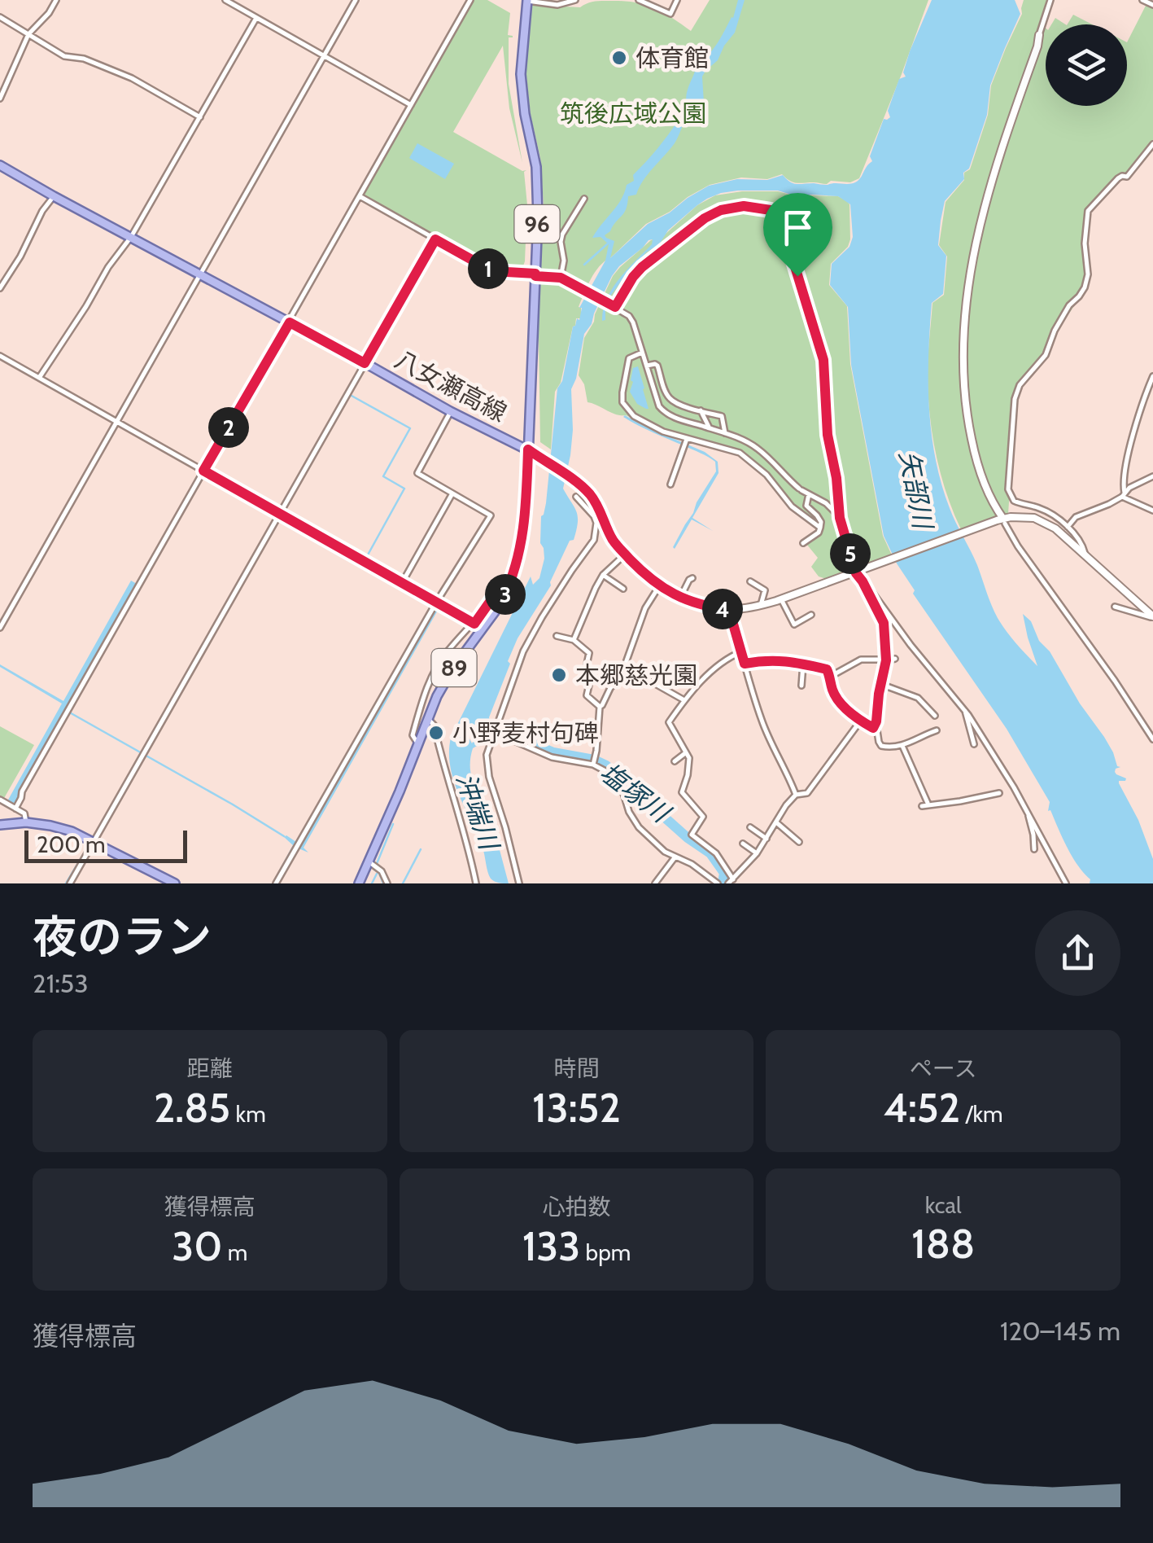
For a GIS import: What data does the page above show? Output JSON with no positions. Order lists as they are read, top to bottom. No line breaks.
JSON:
{"streets":{"main road":["96","八女瀬高線","89"]},"crossings":[["八女瀬高線","89"]],"water":["矢部川","塩塚川","沖端川"],"parks":["筑後広域公園"],"places":["体育館","本郷慈光園","小野麦村句碑"],"scale_bar":"200 m","page":{"pins":["1","2","5","3","4"],"scale":"200 m","heading":["夜のラン","21:53"],"stats":[["距離","2.85 km"],["時間","13:52"],["ペース","4:52 /km"],["獲得標高","30 m"],["心拍数","133 bpm"],["kcal","188"]],"chart":["獲得標高","120–145 m"]}}
